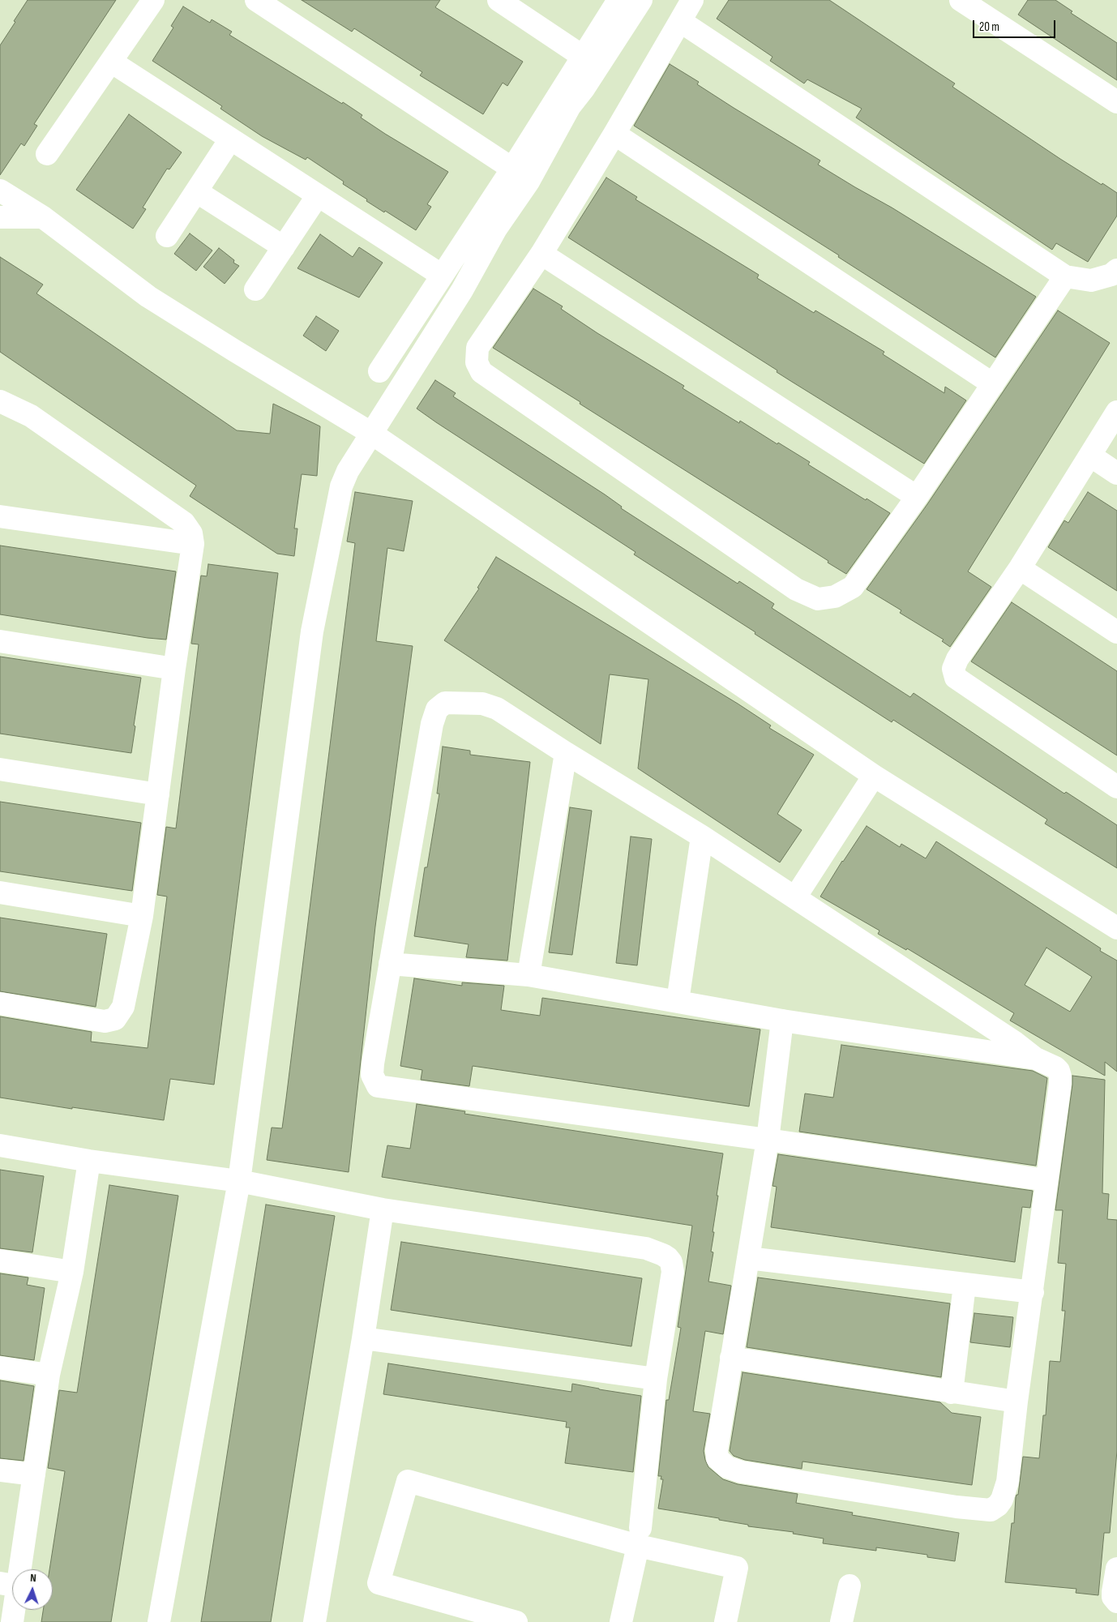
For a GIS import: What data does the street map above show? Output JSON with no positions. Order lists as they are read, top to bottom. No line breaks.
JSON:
{"scale_bar":"20 m","north":"top"}
